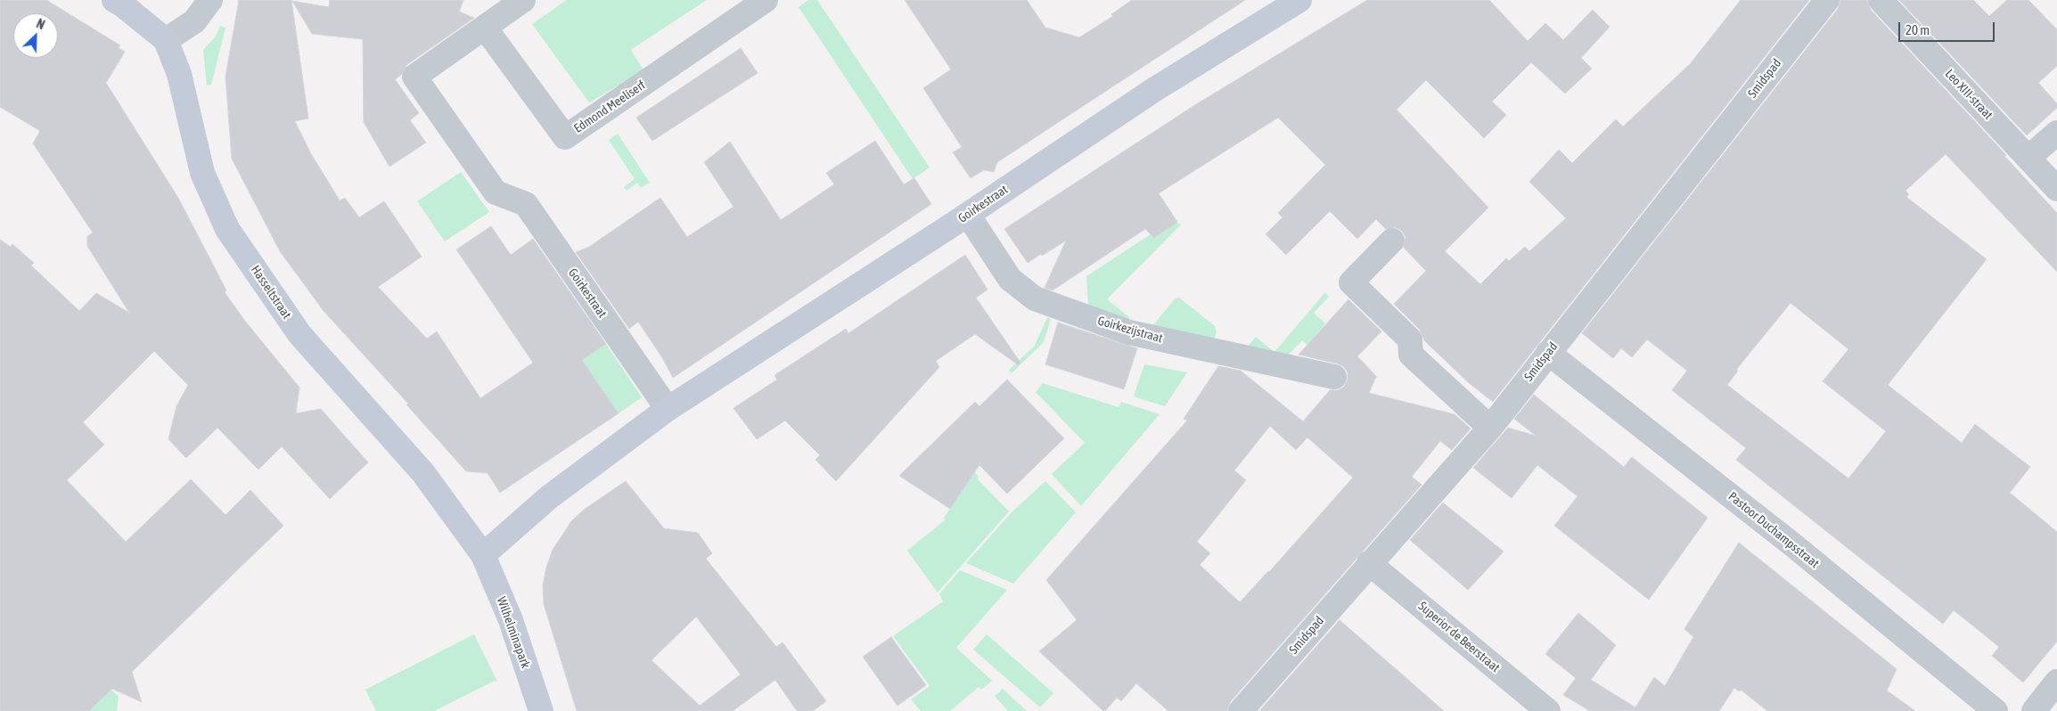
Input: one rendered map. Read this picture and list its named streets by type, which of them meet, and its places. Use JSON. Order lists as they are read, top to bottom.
{
  "streets": {
    "street": [
      "Smidspad",
      "Leo XIII-straat",
      "Edmond Meeliserf",
      "Goirkestraat",
      "Hasseltstraat",
      "Goirkezijstraat",
      "Pastoor Duchampsstraat",
      "Wilhelminapark",
      "Superior de Beerstraat"
    ]
  },
  "crossings": [
    ["Smidspad", "Pastoor Duchampsstraat"],
    ["Smidspad", "Superior de Beerstraat"],
    ["Edmond Meeliserf", "Goirkestraat"],
    ["Goirkestraat", "Hasseltstraat"],
    ["Goirkestraat", "Goirkezijstraat"],
    ["Goirkestraat", "Wilhelminapark"],
    ["Hasseltstraat", "Wilhelminapark"]
  ],
  "scale_bar": "20 m",
  "north": "top right"
}
